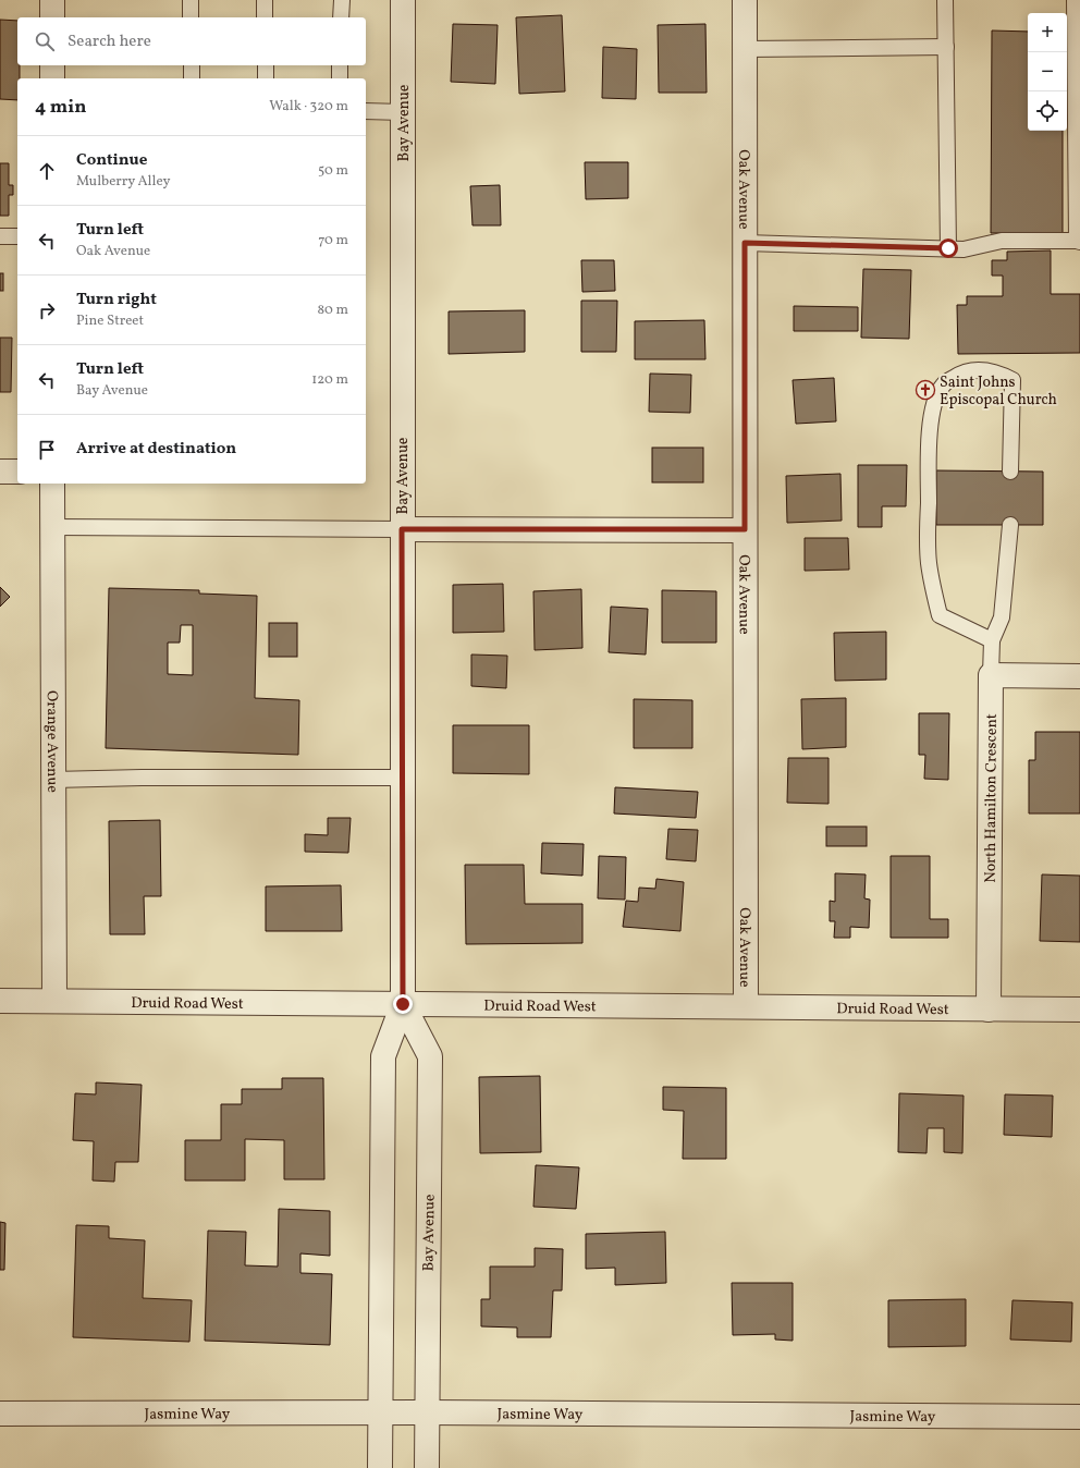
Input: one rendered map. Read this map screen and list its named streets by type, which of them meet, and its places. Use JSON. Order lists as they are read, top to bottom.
{
  "streets": {
    "street": [
      "Bay Avenue",
      "Oak Avenue",
      "Orange Avenue",
      "North Hamilton Crescent",
      "Druid Road West",
      "Jasmine Way"
    ]
  },
  "crossings": [
    ["Bay Avenue", "Druid Road West"],
    ["Bay Avenue", "Jasmine Way"],
    ["Oak Avenue", "Druid Road West"],
    ["Orange Avenue", "Druid Road West"],
    ["North Hamilton Crescent", "Druid Road West"]
  ],
  "places": {
    "church": ["Saint Johns Episcopal Church"]
  },
  "page": {
    "map_buttons": ["+", "−"],
    "search": "Search here",
    "heading": ["4 min", "Walk · 320 m"],
    "list": [
      ["Continue", "Mulberry Alley", "50 m"],
      ["Turn left", "Oak Avenue", "70 m"],
      ["Turn right", "Pine Street", "80 m"],
      ["Turn left", "Bay Avenue", "120 m"],
      "Arrive at destination"
    ]
  }
}
